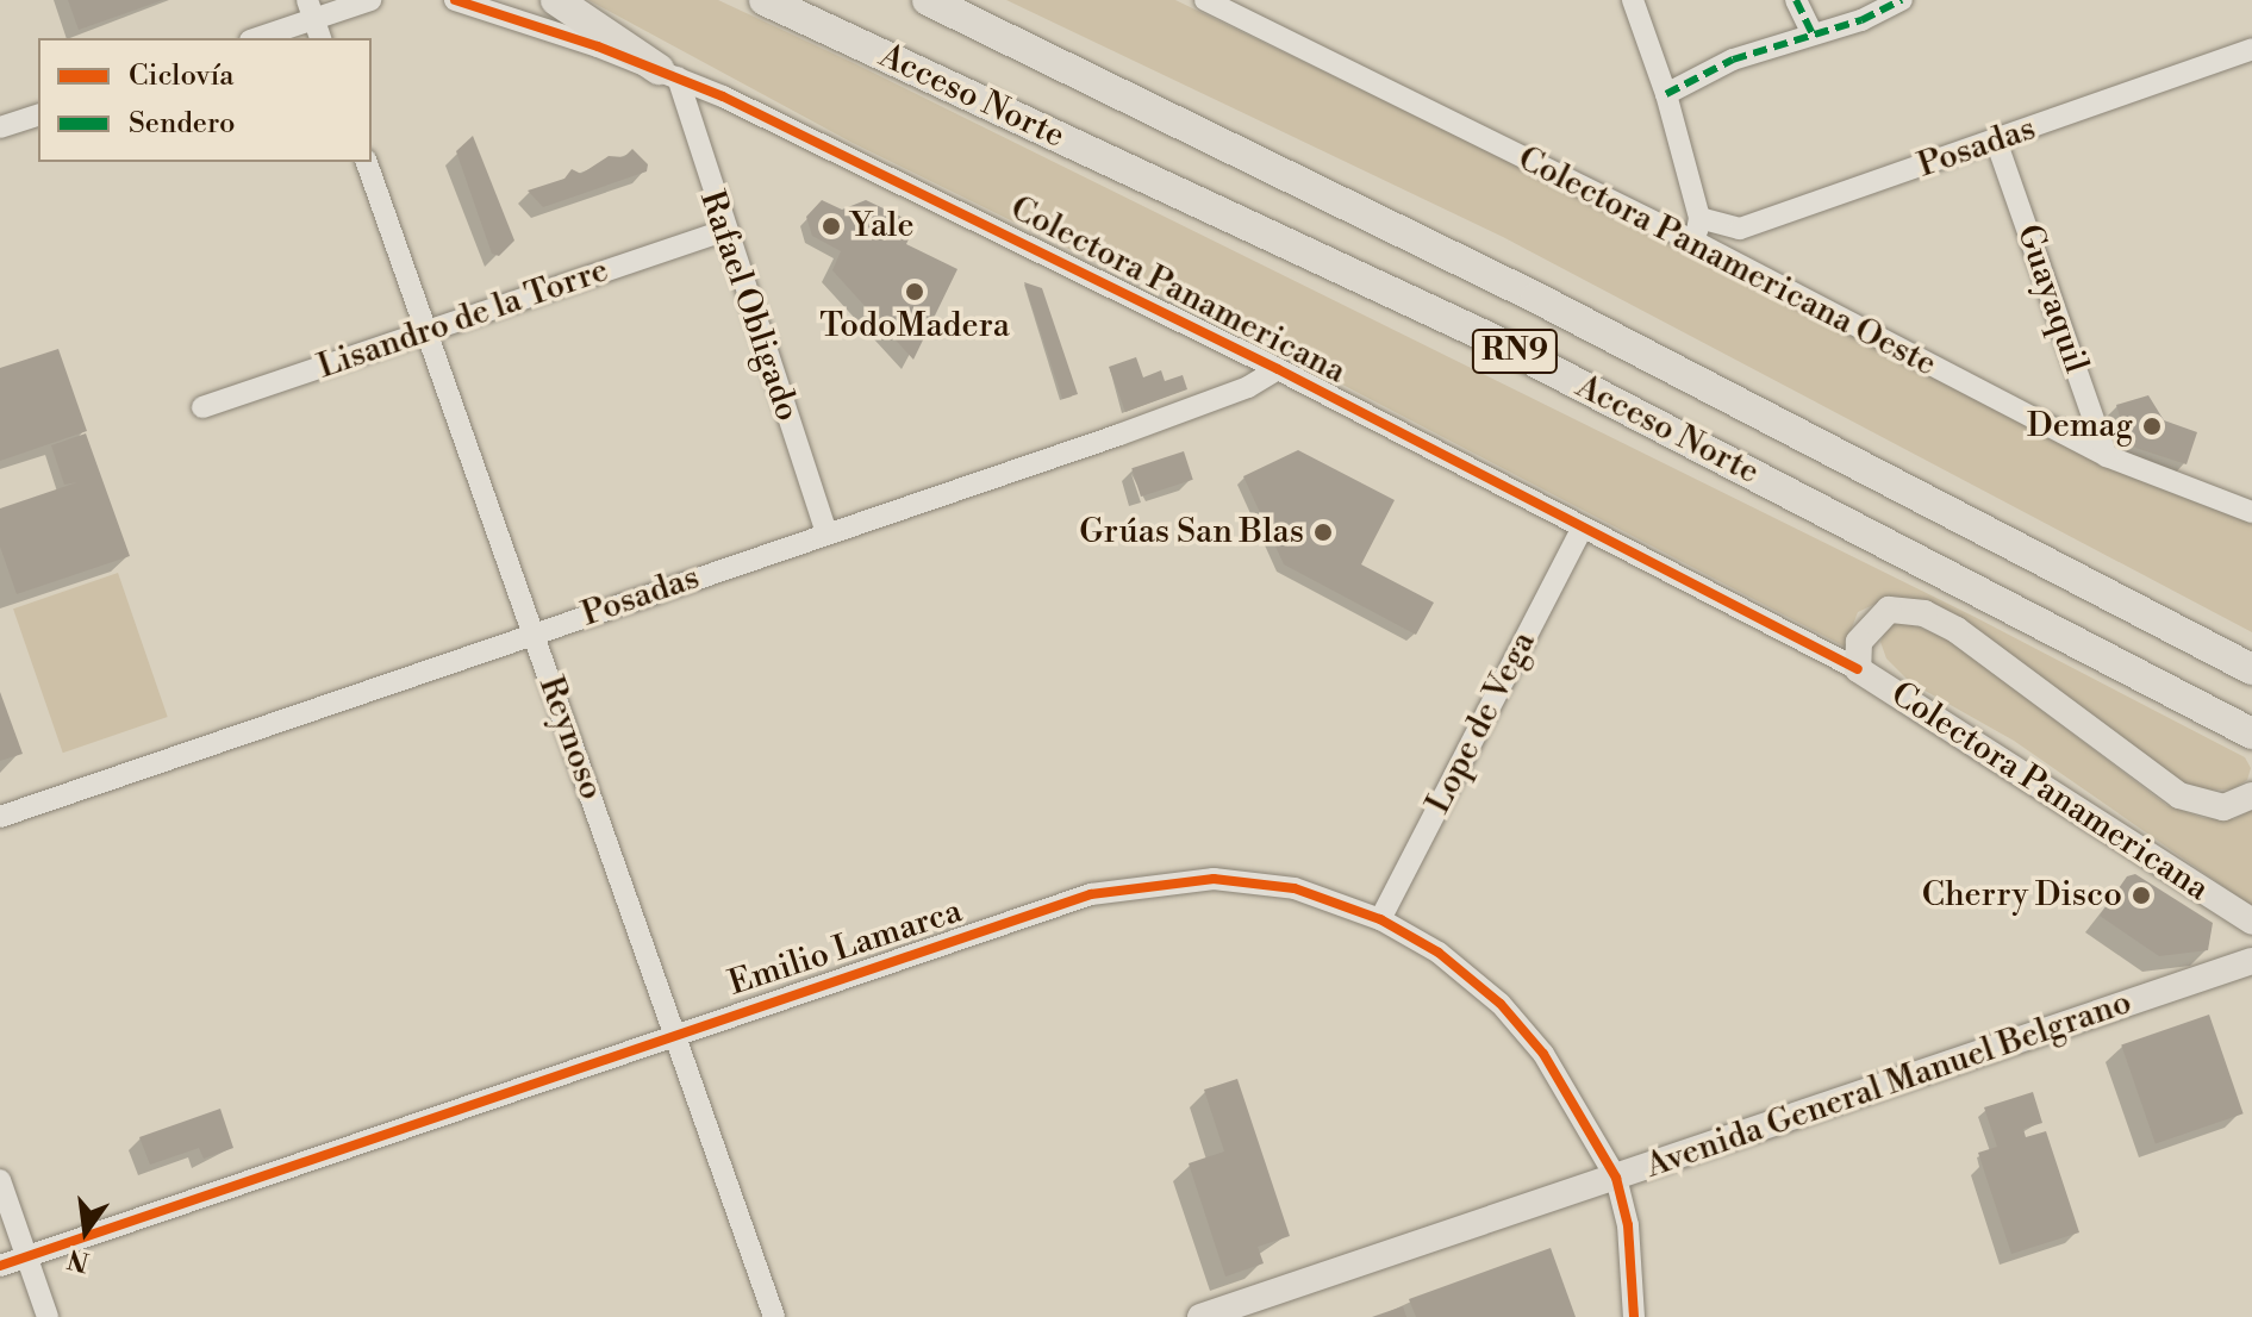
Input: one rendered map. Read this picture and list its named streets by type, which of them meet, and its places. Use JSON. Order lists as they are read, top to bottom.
{
  "streets": {
    "highway": ["Acceso Norte", "RN9"],
    "main road": ["Colectora Panamericana", "Avenida General Manuel Belgrano"],
    "street": [
      "Posadas",
      "Colectora Panamericana Oeste",
      "Guayaquil",
      "Rafael Obligado",
      "Lisandro de la Torre",
      "Lope de Vega",
      "Reynoso",
      "Emilio Lamarca"
    ]
  },
  "crossings": [
    ["Posadas", "Colectora Panamericana"],
    ["Posadas", "Guayaquil"],
    ["Posadas", "Rafael Obligado"],
    ["Posadas", "Reynoso"],
    ["Colectora Panamericana Oeste", "Guayaquil"],
    ["Colectora Panamericana", "Rafael Obligado"],
    ["Colectora Panamericana", "Lope de Vega"],
    ["Rafael Obligado", "Lisandro de la Torre"],
    ["Lisandro de la Torre", "Reynoso"],
    ["Lope de Vega", "Emilio Lamarca"],
    ["Reynoso", "Emilio Lamarca"],
    ["Emilio Lamarca", "Avenida General Manuel Belgrano"]
  ],
  "places": [
    "Yale",
    "TodoMadera",
    "Demag",
    "Grúas San Blas",
    "Cherry Disco"
  ],
  "legend": ["Ciclovía", "Sendero"],
  "north": "bottom"
}
